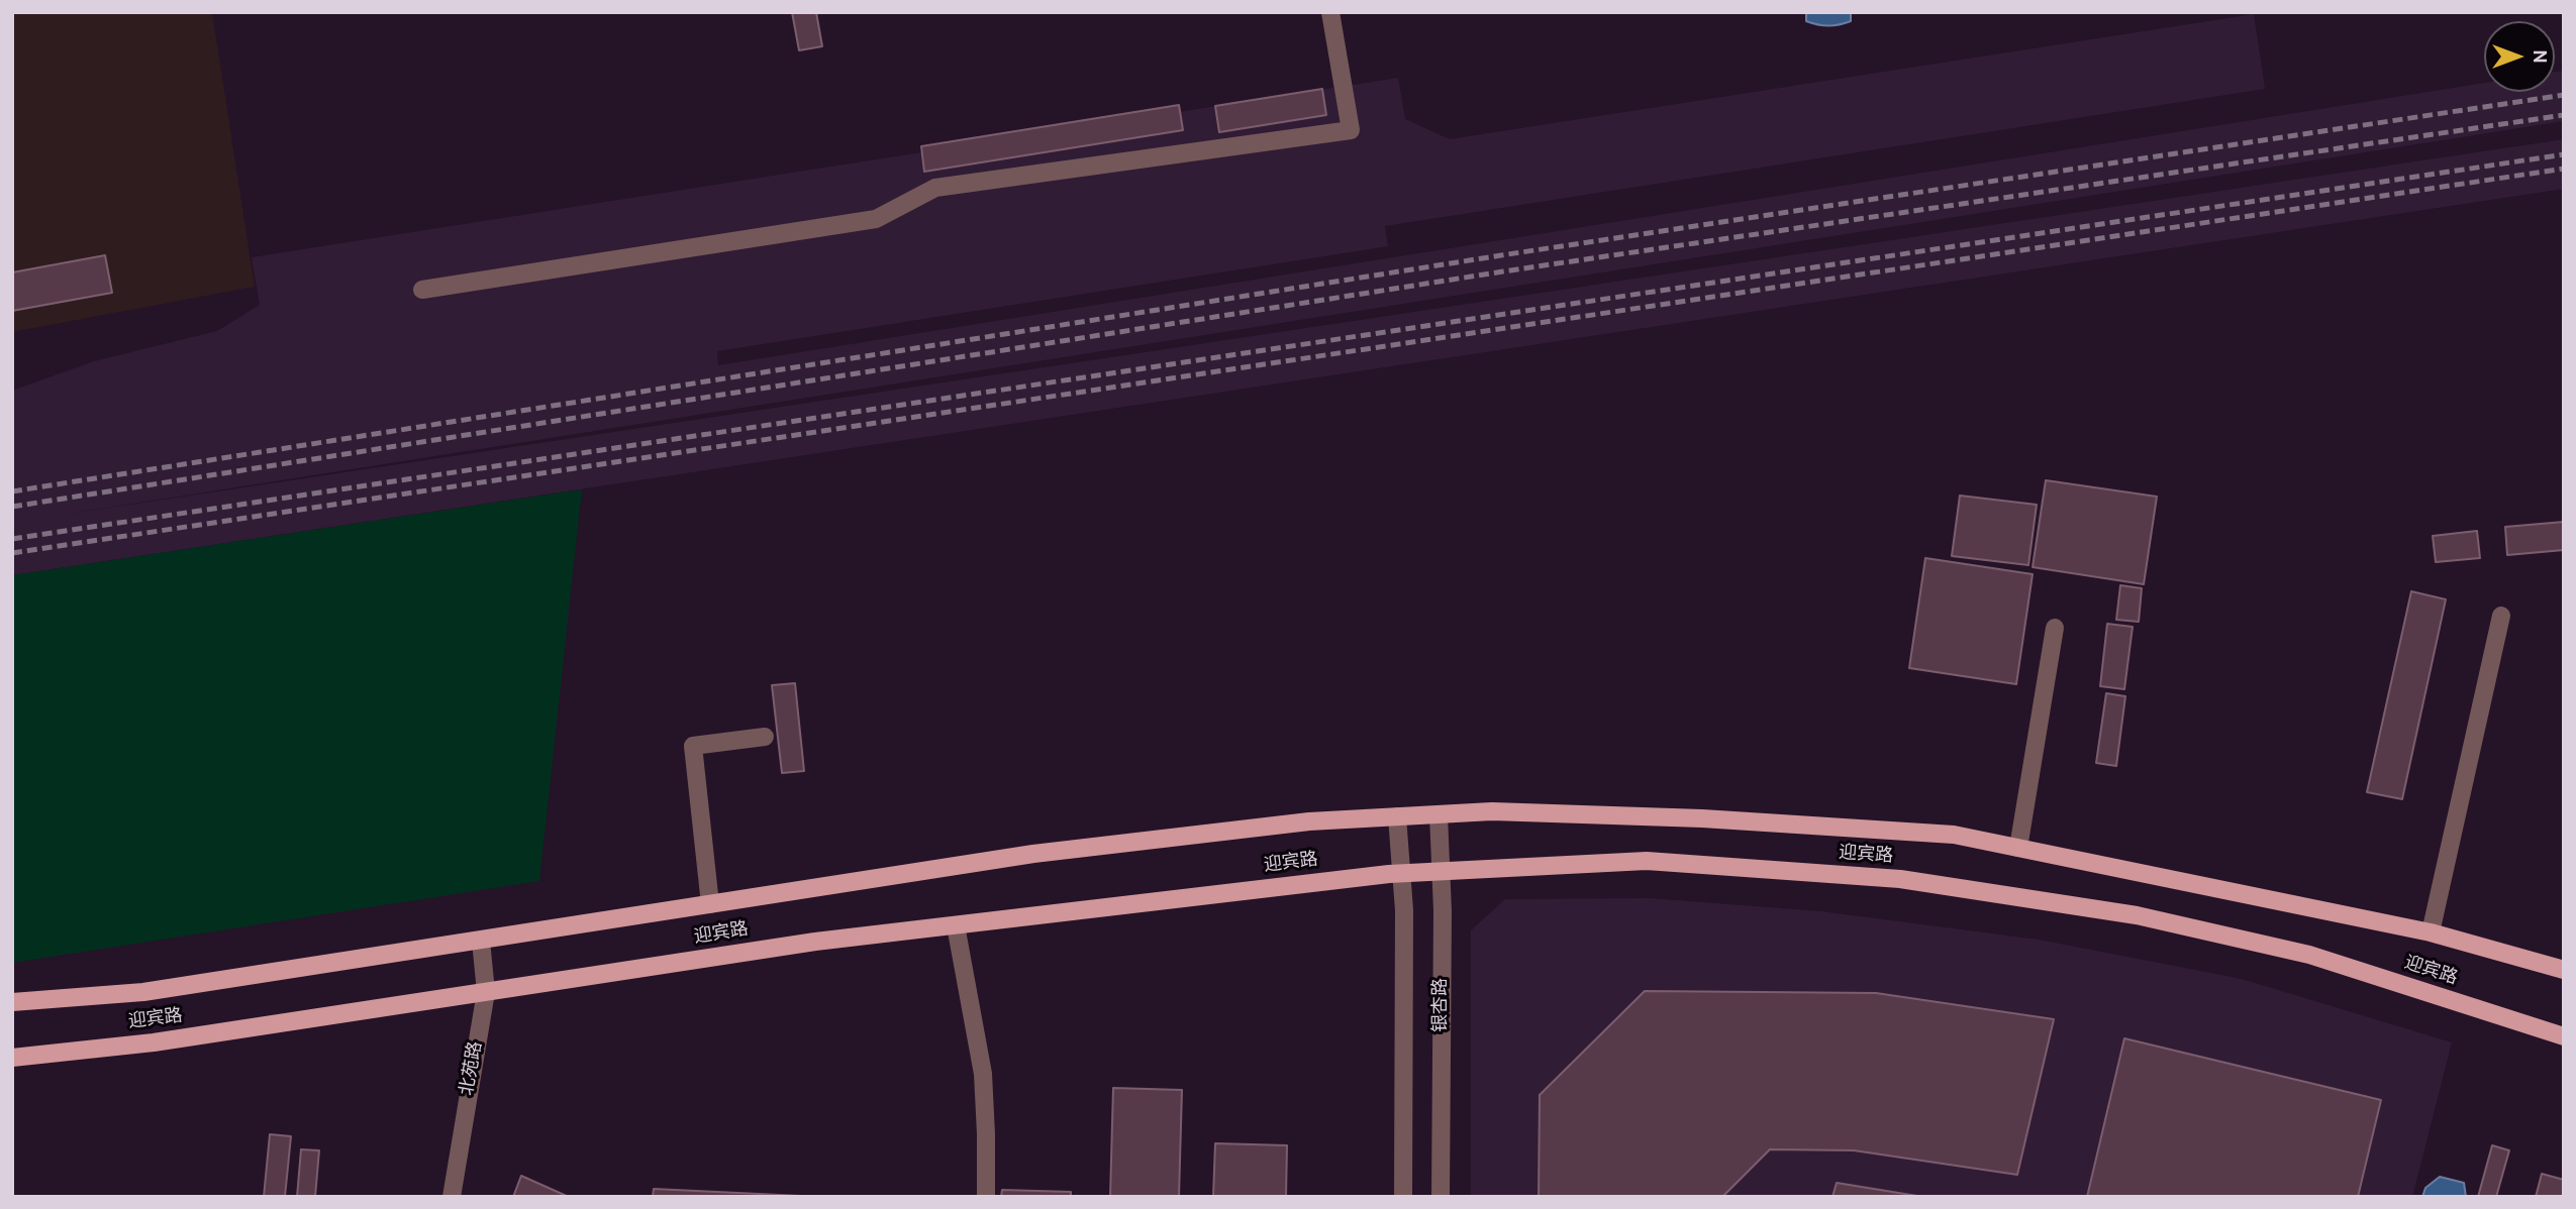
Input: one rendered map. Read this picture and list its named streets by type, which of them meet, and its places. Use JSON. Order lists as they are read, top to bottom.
{
  "streets": {
    "main road": ["迎宾路"],
    "street": ["银杏路", "北苑路"]
  },
  "crossings": [
    ["迎宾路", "银杏路"],
    ["迎宾路", "北苑路"]
  ],
  "north": "right"
}
